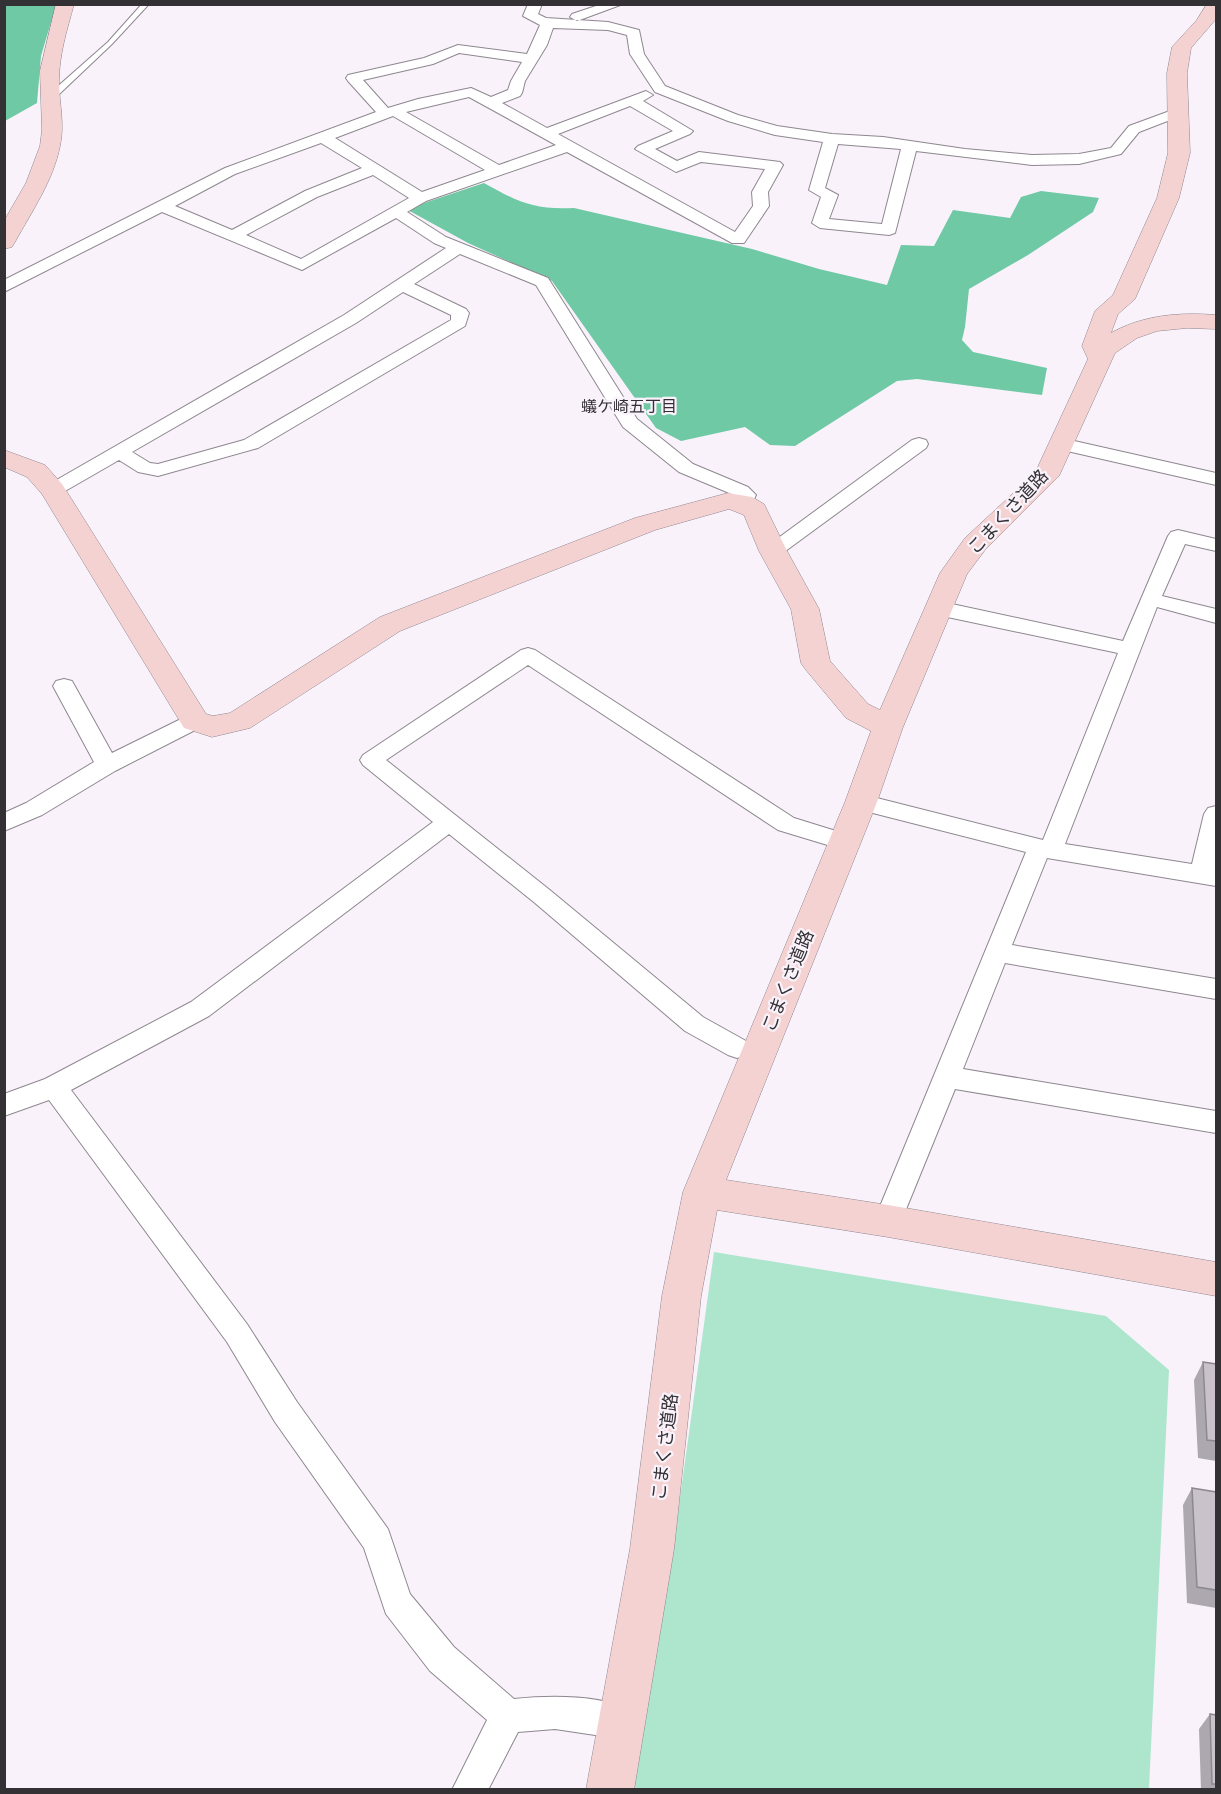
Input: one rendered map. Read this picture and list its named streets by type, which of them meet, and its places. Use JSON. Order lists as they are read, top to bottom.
{
  "streets": {
    "street": ["こまくさ道路"]
  },
  "districts": ["蟻ケ崎五丁目"]
}
